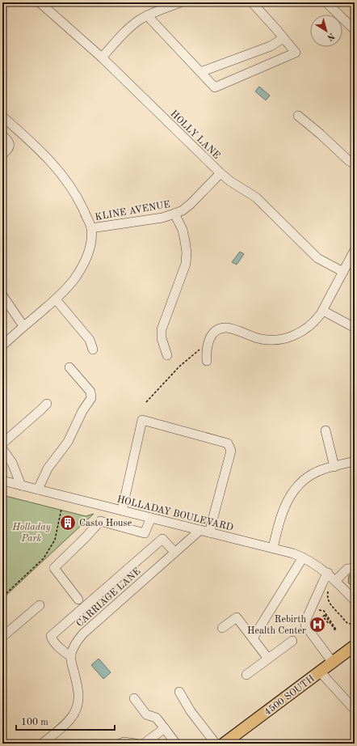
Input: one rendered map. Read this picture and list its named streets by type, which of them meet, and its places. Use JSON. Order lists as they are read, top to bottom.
{
  "streets": {
    "main road": ["4500 SOUTH"],
    "street": [
      "HOLLY LANE",
      "KLINE AVENUE",
      "HOLLADAY BOULEVARD",
      "CARRIAGE LANE"
    ]
  },
  "crossings": [
    ["HOLLY LANE", "KLINE AVENUE"],
    ["HOLLADAY BOULEVARD", "CARRIAGE LANE"]
  ],
  "parks": ["Holladay Park"],
  "places": {
    "building": ["Casto House"],
    "hospital": ["Rebirth Health Center"]
  },
  "scale_bar": "100 m",
  "north": "bottom right"
}
